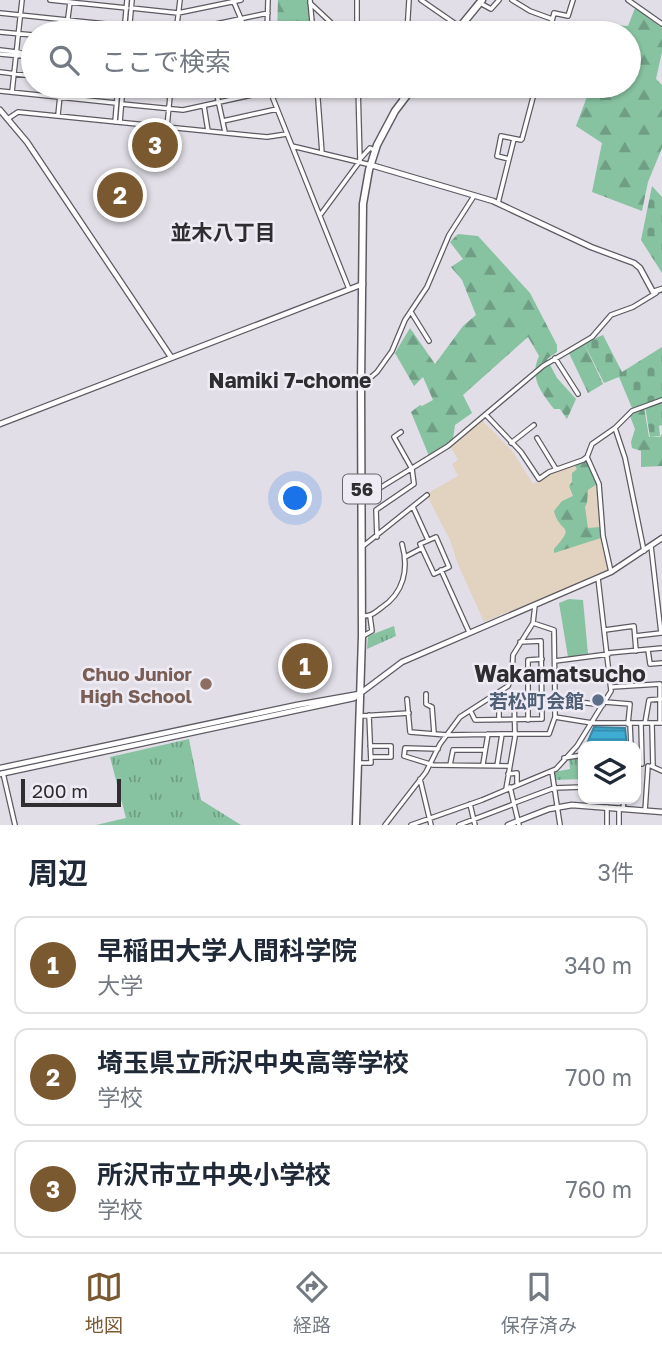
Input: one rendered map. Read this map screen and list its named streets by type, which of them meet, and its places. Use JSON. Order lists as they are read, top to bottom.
{
  "streets": {
    "main road": ["56"]
  },
  "districts": ["並木八丁目", "Namiki 7-chome", "Wakamatsucho"],
  "places": ["Chuo Junior High School", "若松町会館"],
  "scale_bar": "200 m",
  "page": {
    "search": "ここで検索",
    "pins": ["3", "2", "1"],
    "scale": "200 m",
    "heading": ["周辺", "3件"],
    "list": [
      {
        "mark": "1",
        "name": "早稲田大学人間科学院",
        "note": "大学",
        "value": "340 m"
      },
      {
        "mark": "2",
        "name": "埼玉県立所沢中央高等学校",
        "note": "学校",
        "value": "700 m"
      },
      {
        "mark": "3",
        "name": "所沢市立中央小学校",
        "note": "学校",
        "value": "760 m"
      }
    ],
    "nav": ["地図", "経路", "保存済み"]
  }
}
